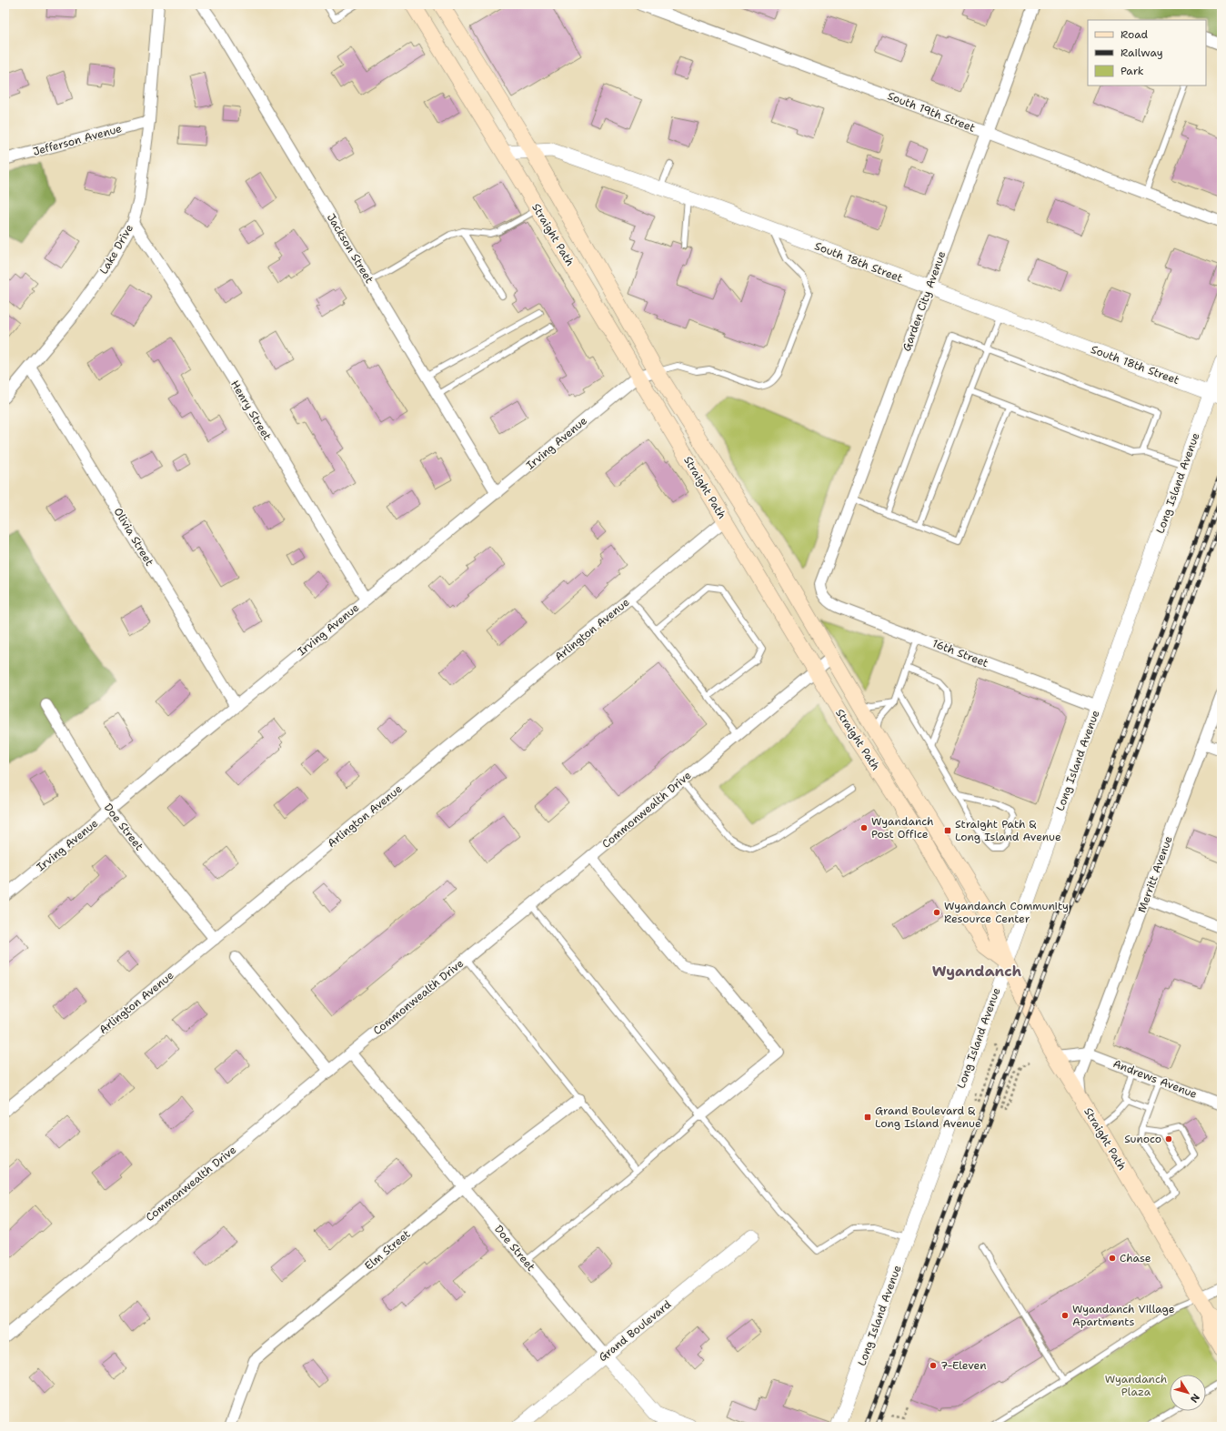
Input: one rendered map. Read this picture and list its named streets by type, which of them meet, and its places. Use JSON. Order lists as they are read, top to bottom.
{
  "streets": {
    "main road": ["Straight Path"],
    "street": [
      "South 19th Street",
      "Jefferson Avenue",
      "Jackson Street",
      "Lake Drive",
      "South 18th Street",
      "Garden City Avenue",
      "Henry Street",
      "Irving Avenue",
      "Long Island Avenue",
      "Olivia Street",
      "Arlington Avenue",
      "16th Street",
      "Commonwealth Drive",
      "Doe Street",
      "Merritt Avenue",
      "Andrews Avenue",
      "Elm Street",
      "Grand Boulevard"
    ]
  },
  "crossings": [
    ["South 19th Street", "Garden City Avenue"],
    ["Jefferson Avenue", "Lake Drive"],
    ["Straight Path", "South 18th Street"],
    ["Straight Path", "Irving Avenue"],
    ["Straight Path", "Long Island Avenue"],
    ["Straight Path", "Arlington Avenue"],
    ["Straight Path", "Commonwealth Drive"],
    ["Straight Path", "Merritt Avenue"],
    ["Jackson Street", "Irving Avenue"],
    ["Lake Drive", "Henry Street"],
    ["Lake Drive", "Olivia Street"],
    ["South 18th Street", "Garden City Avenue"],
    ["South 18th Street", "Long Island Avenue"],
    ["Garden City Avenue", "16th Street"],
    ["Henry Street", "Irving Avenue"],
    ["Irving Avenue", "Olivia Street"],
    ["Irving Avenue", "Doe Street"],
    ["Long Island Avenue", "16th Street"],
    ["Arlington Avenue", "Doe Street"],
    ["Commonwealth Drive", "Doe Street"],
    ["Doe Street", "Elm Street"],
    ["Doe Street", "Grand Boulevard"],
    ["Merritt Avenue", "Andrews Avenue"]
  ],
  "districts": ["Wyandanch"],
  "parks": ["Wyandanch Plaza"],
  "places": {
    "other": [
      "Wyandanch Post Office",
      "Wyandanch Community Resource Center",
      "Sunoco",
      "Chase",
      "Wyandanch Village Apartments",
      "7-Eleven"
    ],
    "transit": ["Straight Path & Long Island Avenue", "Grand Boulevard & Long Island Avenue"]
  },
  "legend": ["Road", "Railway", "Park"],
  "north": "bottom right"
}
